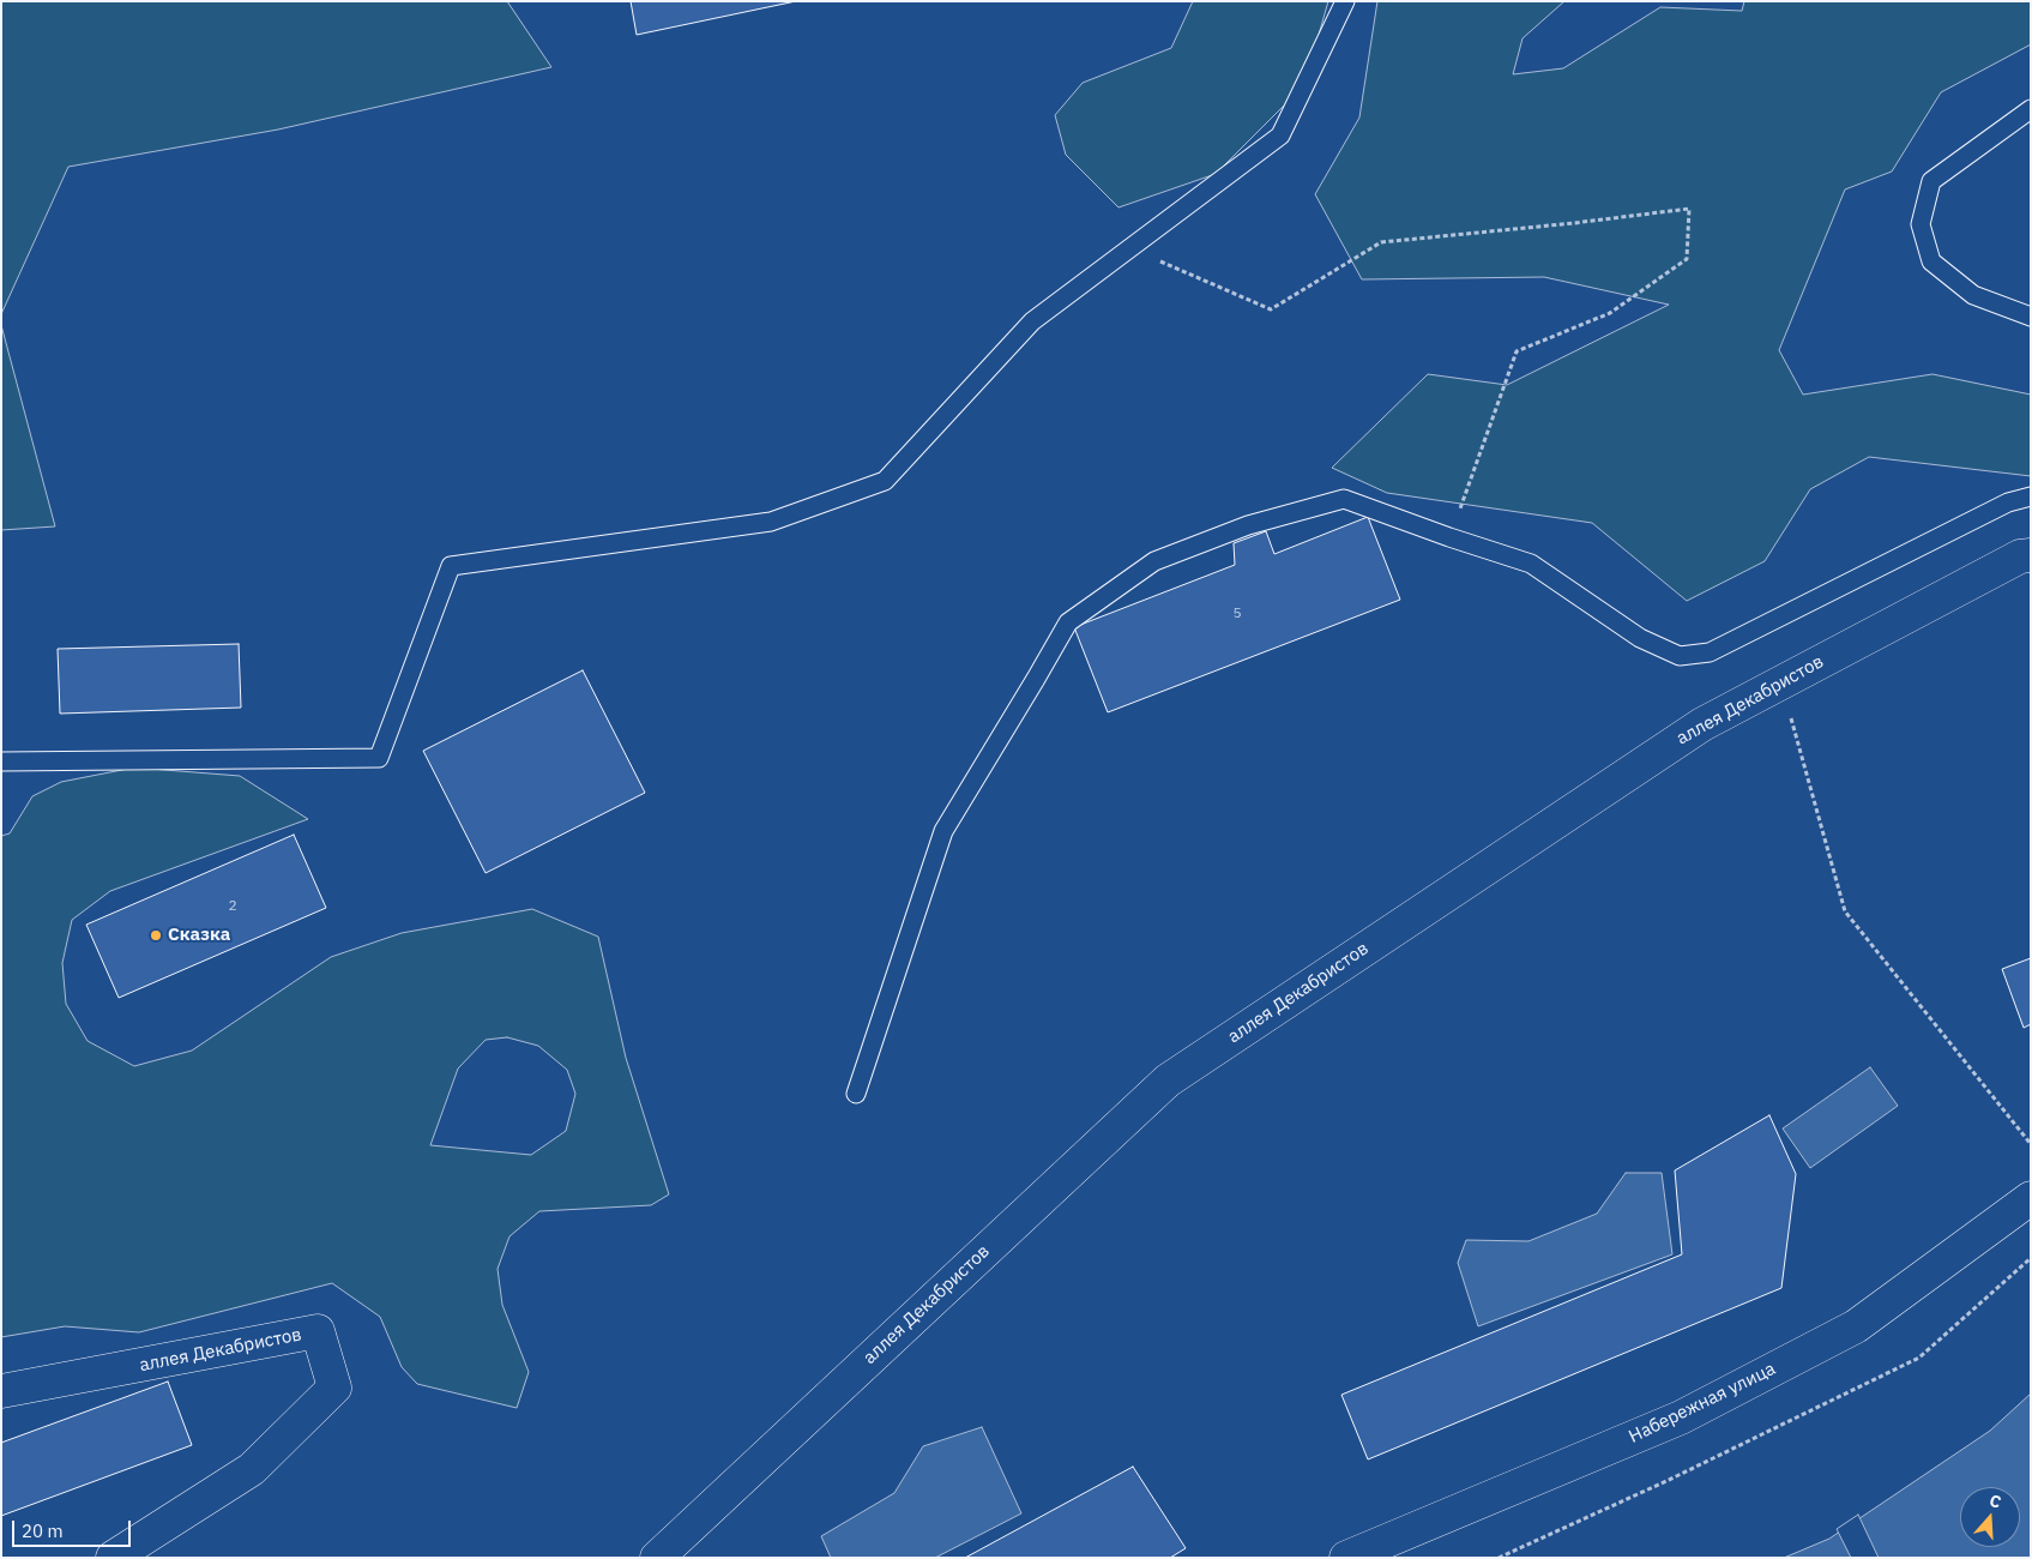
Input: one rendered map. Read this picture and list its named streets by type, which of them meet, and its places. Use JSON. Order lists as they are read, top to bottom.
{
  "streets": {
    "street": ["аллея Декабристов", "Набережная улица"]
  },
  "places": ["Сказка"],
  "house_numbers": ["5", "2"],
  "scale_bar": "20 m",
  "north": "top"
}
